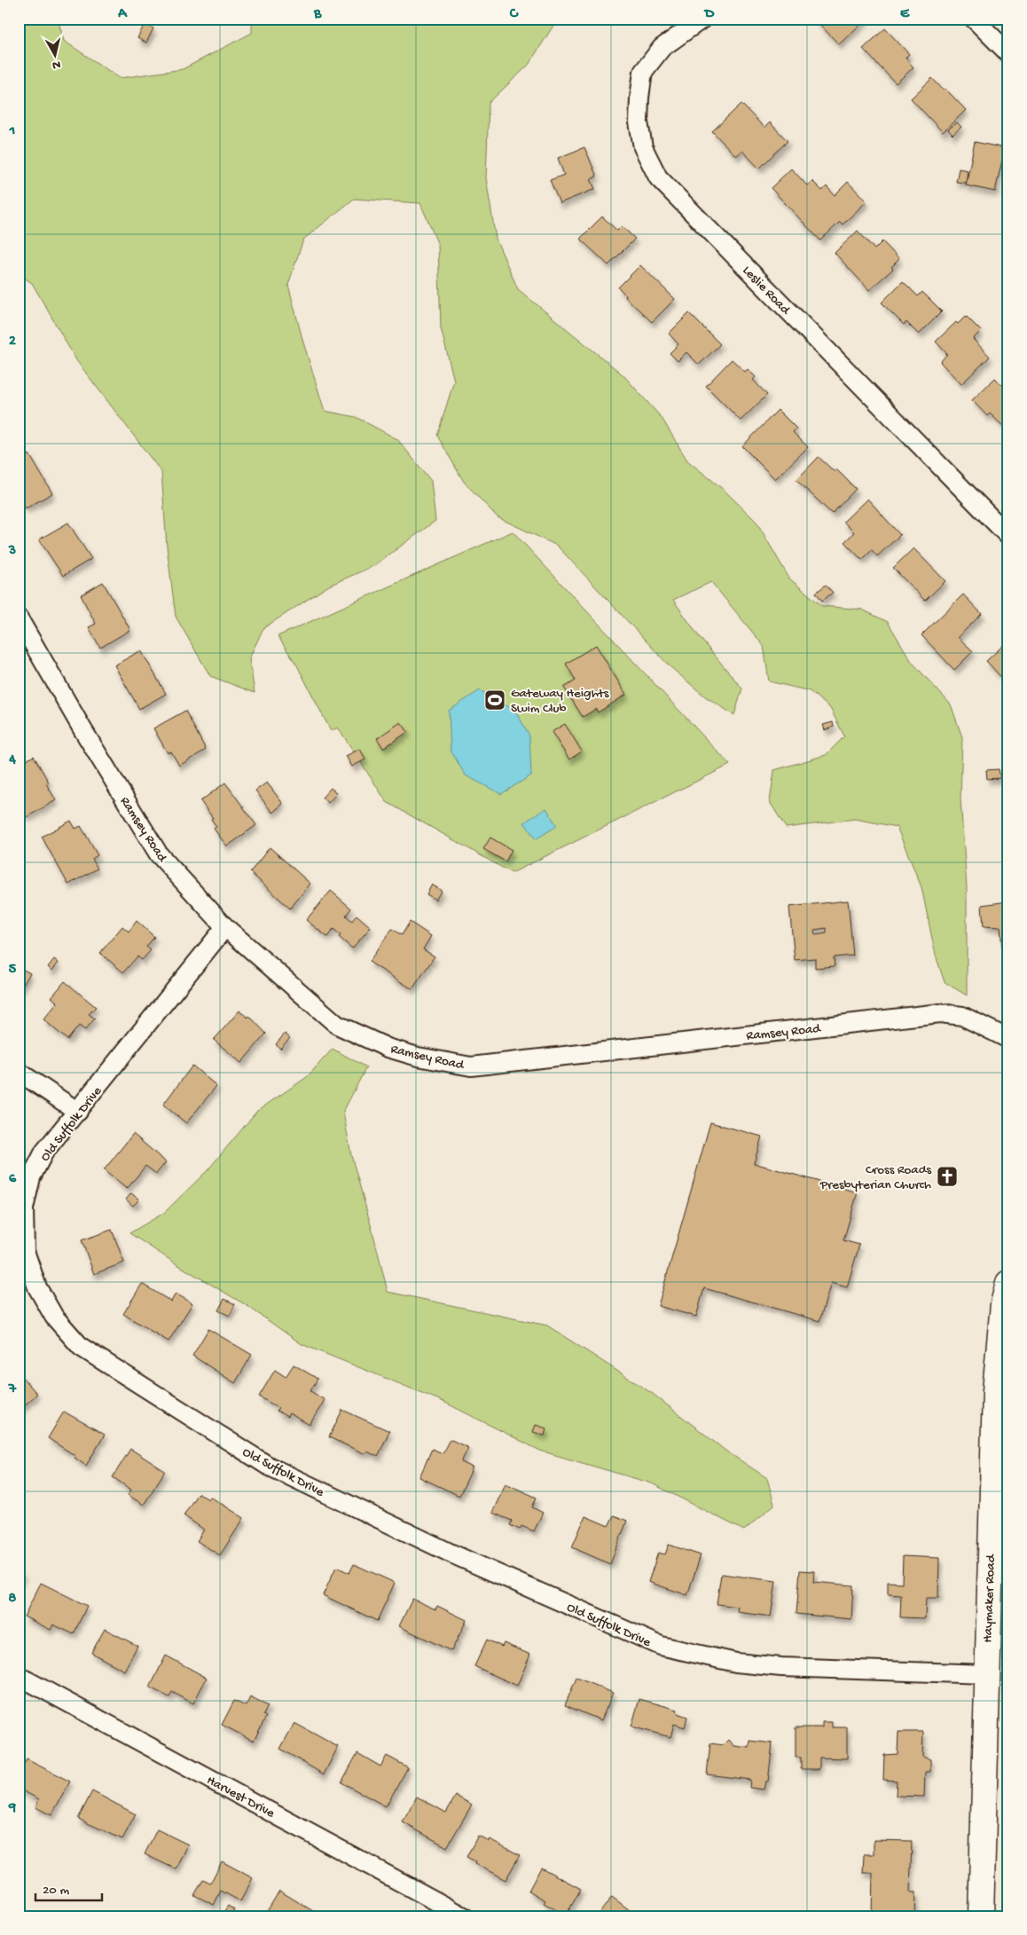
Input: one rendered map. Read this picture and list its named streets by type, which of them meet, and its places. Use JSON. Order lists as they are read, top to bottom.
{
  "streets": {
    "main road": ["Haymaker Road"],
    "street": [
      "Leslie Road",
      "Ramsey Road",
      "Old Suffolk Drive",
      "Harvest Drive"
    ]
  },
  "crossings": [
    ["Ramsey Road", "Old Suffolk Drive"],
    ["Old Suffolk Drive", "Haymaker Road"]
  ],
  "places": {
    "sports": ["Gateway Heights Swim Club"],
    "church": ["Cross Roads Presbyterian Church"]
  },
  "scale_bar": "20 m",
  "north": "bottom",
  "grid": {
    "columns": [
      "A",
      "B",
      "C",
      "D",
      "E"
    ],
    "rows": [
      "1",
      "2",
      "3",
      "4",
      "5",
      "6",
      "7",
      "8",
      "9"
    ]
  }
}
